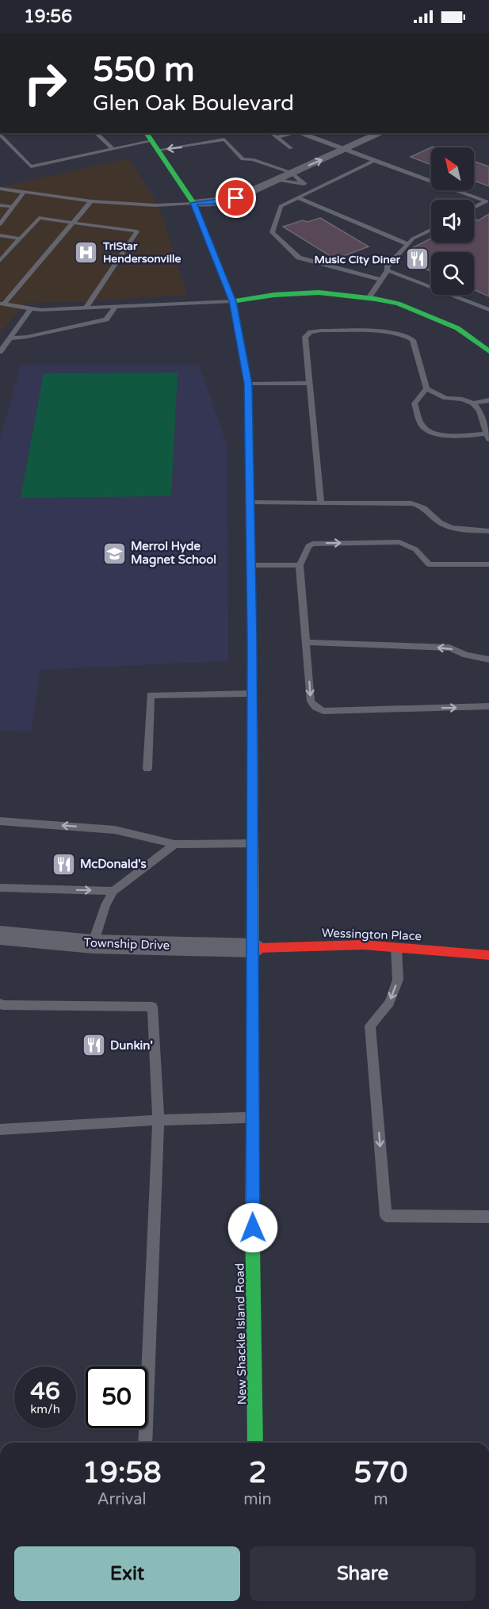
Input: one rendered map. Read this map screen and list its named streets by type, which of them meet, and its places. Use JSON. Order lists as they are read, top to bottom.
{
  "streets": {
    "main road": ["Wessington Place", "New Shackle Island Road"],
    "street": ["Township Drive"]
  },
  "crossings": [
    ["Wessington Place", "Township Drive"],
    ["Wessington Place", "New Shackle Island Road"],
    ["Township Drive", "New Shackle Island Road"]
  ],
  "places": {
    "hospital": ["TriStar Hendersonville"],
    "restaurant": ["Music City Diner", "McDonald's", "Dunkin'"],
    "school or university": ["Merrol Hyde Magnet School"]
  },
  "north": "top left",
  "page": {
    "status": "19:56",
    "turn": ["550 m", "Glen Oak Boulevard"],
    "speed": "46 km/h",
    "limit": "50",
    "eta": [
      "19:58",
      "Arrival",
      "2",
      "min",
      "570",
      "m"
    ],
    "buttons": ["Exit", "Share"]
  }
}
